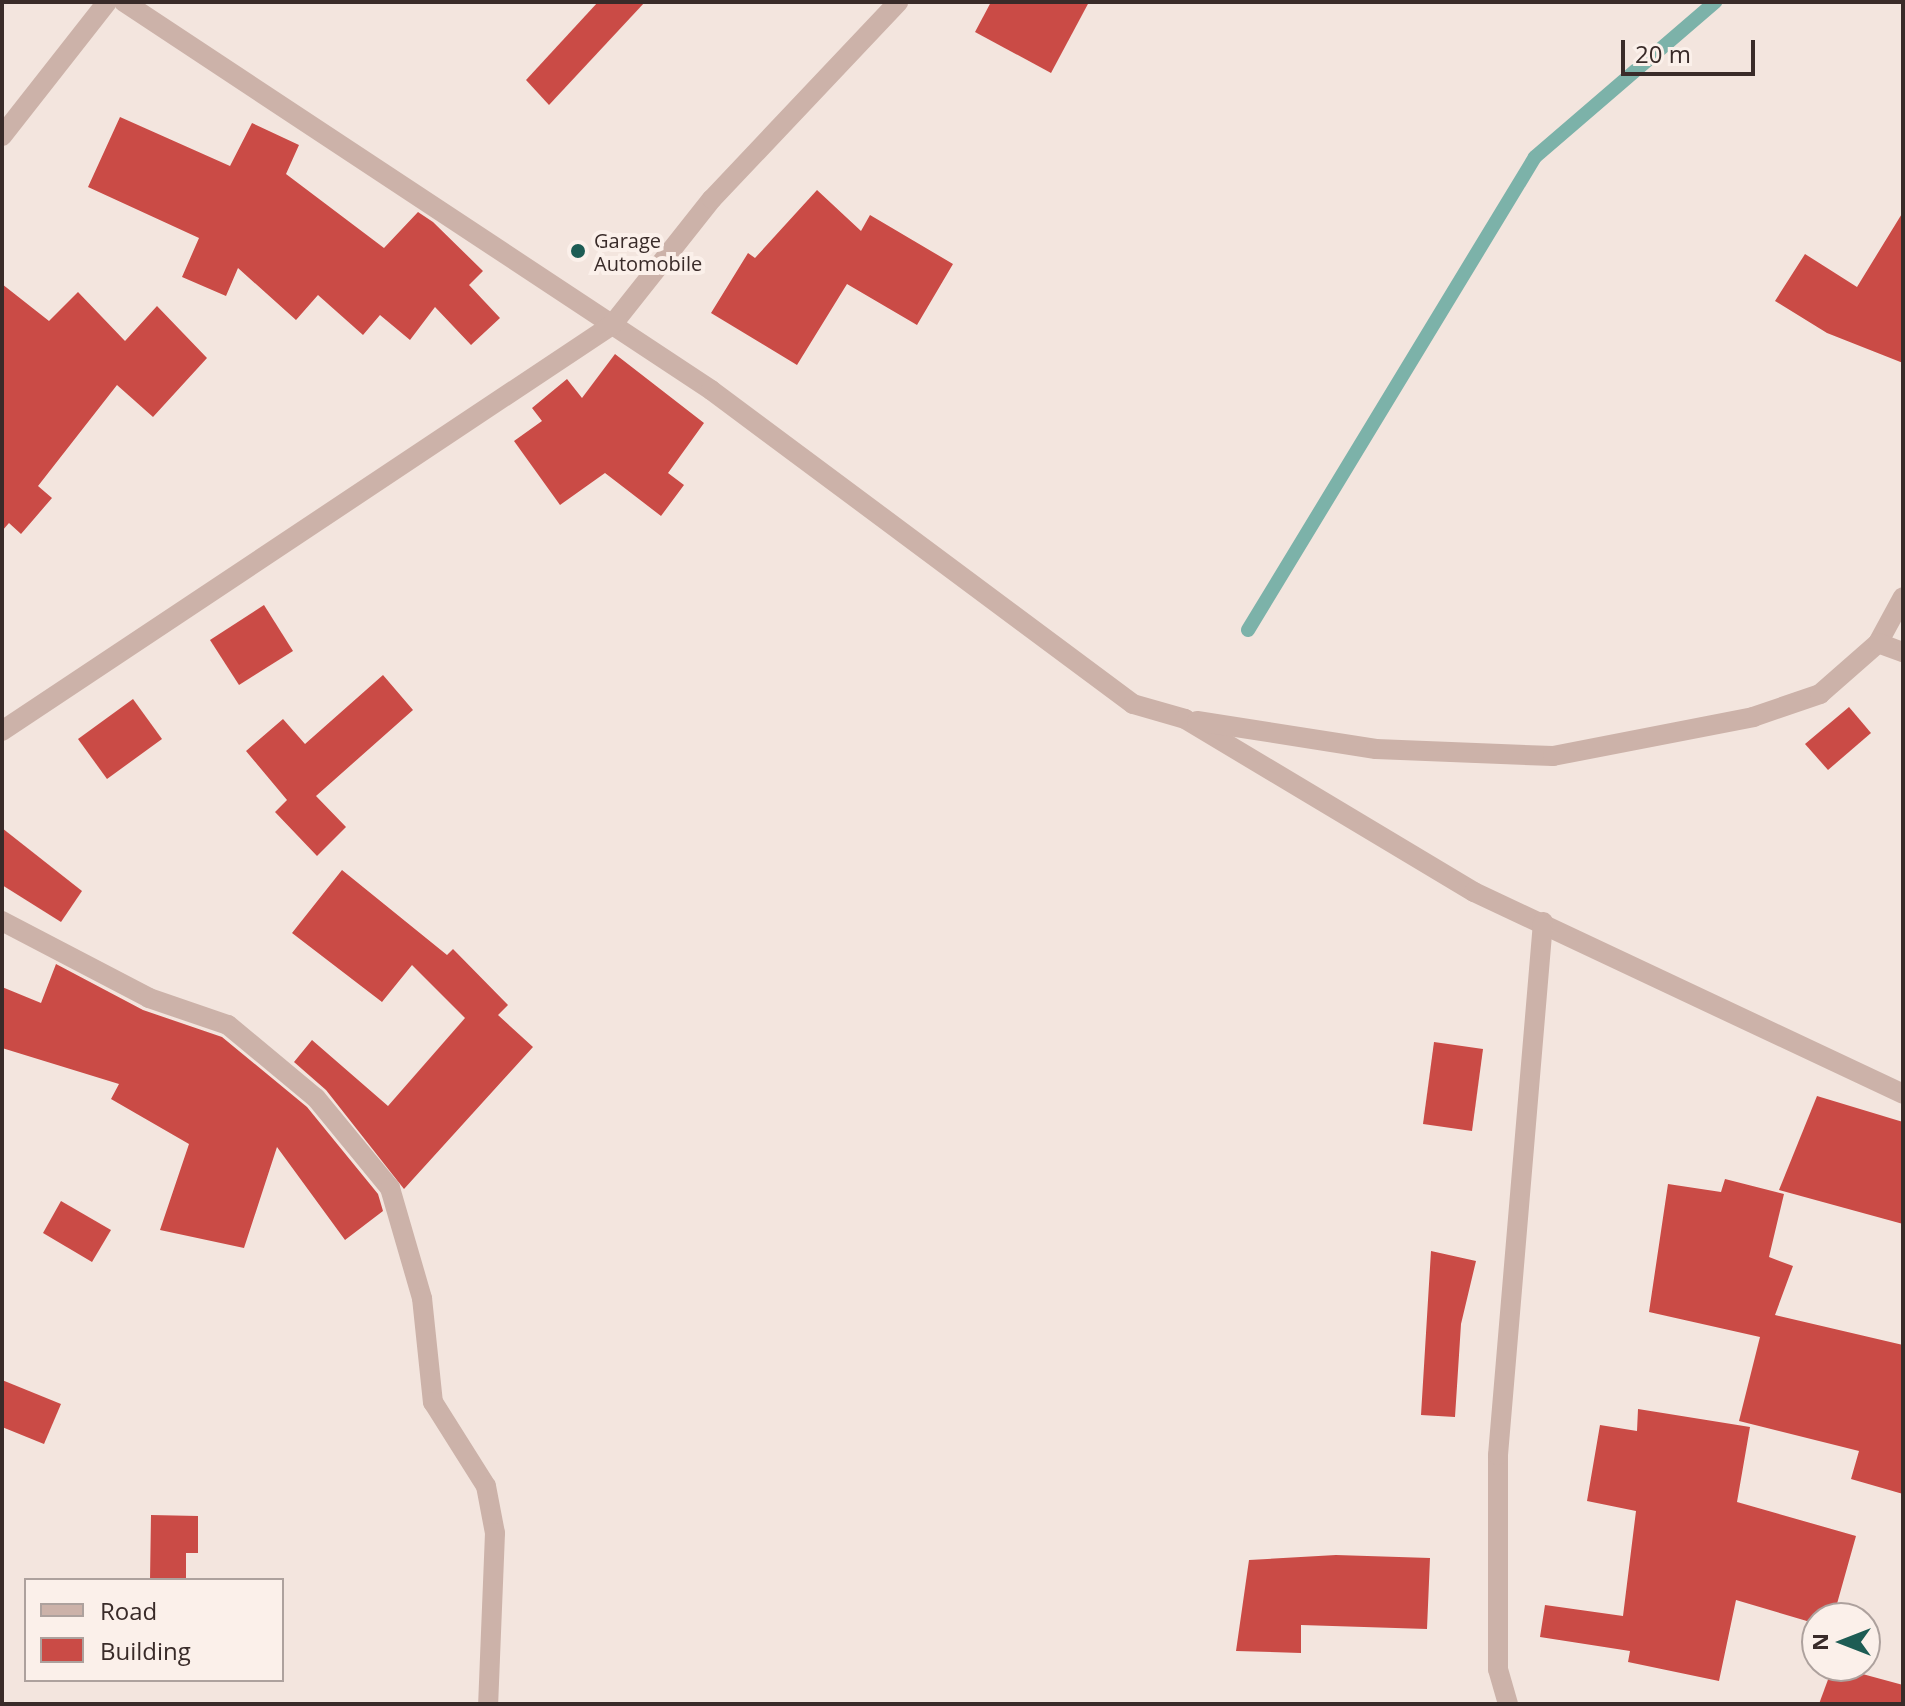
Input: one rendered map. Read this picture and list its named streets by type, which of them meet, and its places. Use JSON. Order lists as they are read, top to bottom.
{
  "places": ["Garage Automobile"],
  "legend": ["Road", "Building"],
  "scale_bar": "20 m",
  "north": "left"
}
